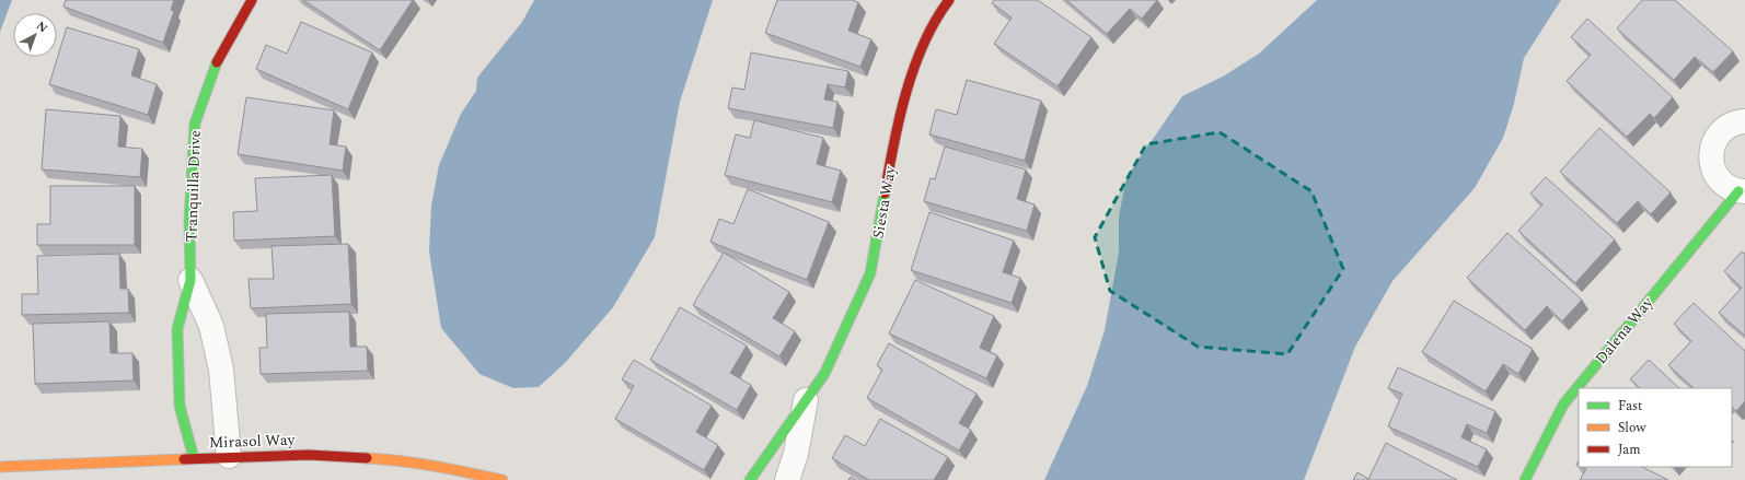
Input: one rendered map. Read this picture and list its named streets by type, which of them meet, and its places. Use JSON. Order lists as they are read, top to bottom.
{
  "streets": {
    "street": [
      "Tranquilla Drive",
      "Siesta Way",
      "Dalena Way",
      "Mirasol Way"
    ]
  },
  "crossings": [
    ["Tranquilla Drive", "Mirasol Way"]
  ],
  "legend": ["Fast", "Slow", "Jam"],
  "north": "top right"
}
